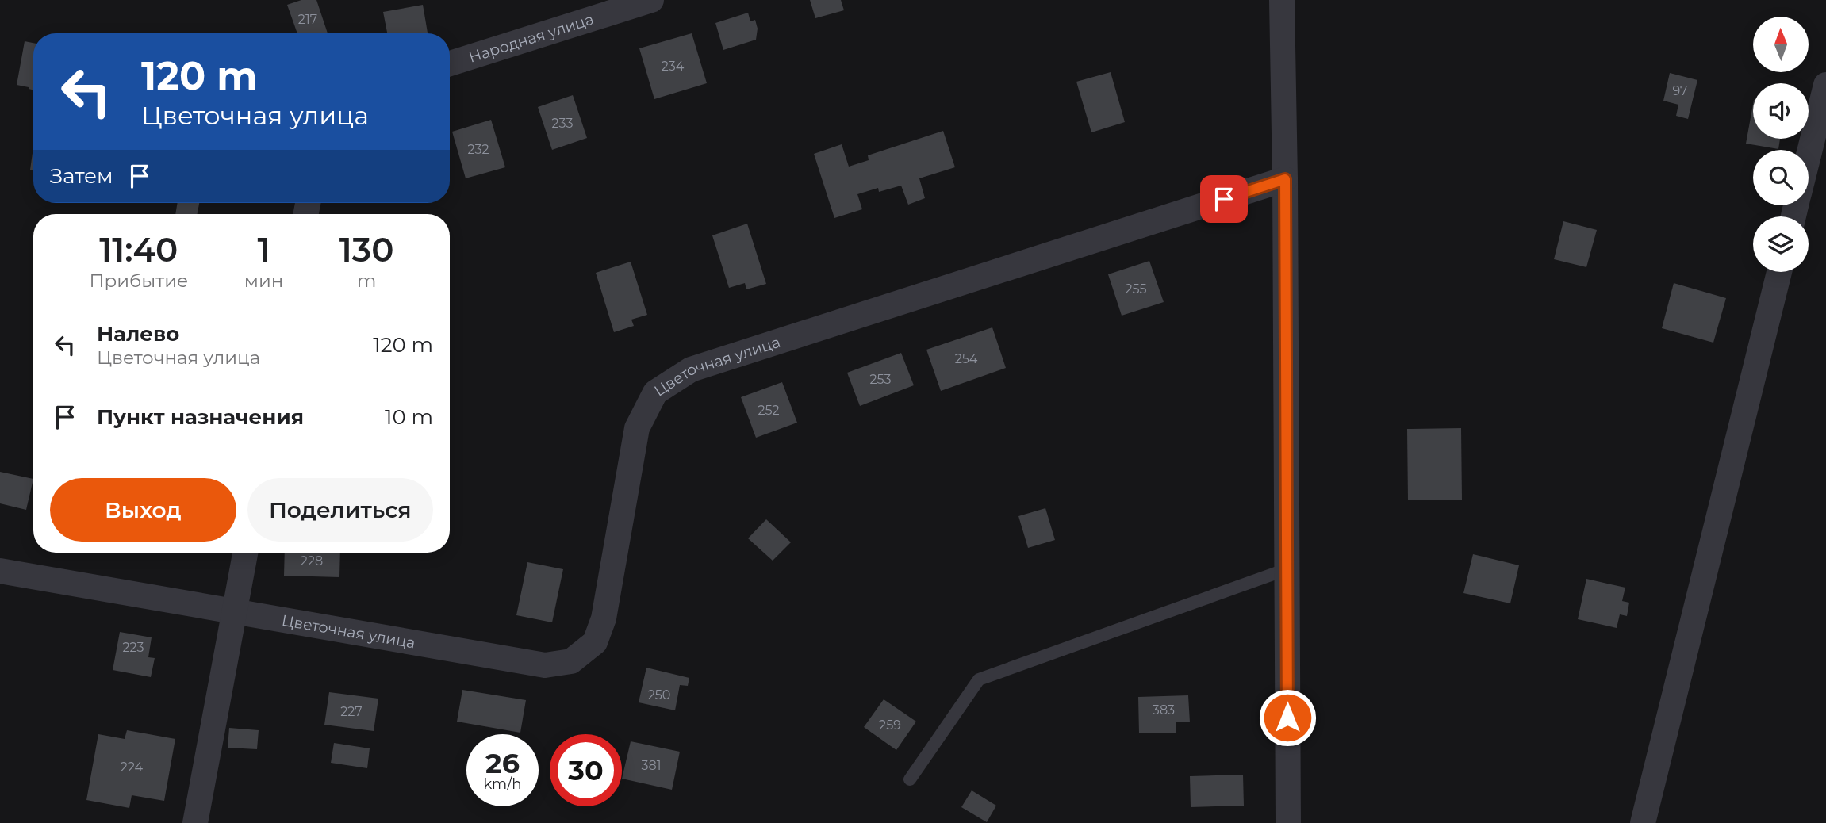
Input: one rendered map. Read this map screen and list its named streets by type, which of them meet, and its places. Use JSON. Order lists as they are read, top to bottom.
{
  "streets": {
    "street": ["Народная улица", "Цветочная улица"]
  },
  "house_numbers": [
    "217",
    "234",
    "97",
    "233",
    "232",
    "255",
    "254",
    "253",
    "252",
    "228",
    "223",
    "250",
    "383",
    "227",
    "259",
    "381",
    "224"
  ],
  "north": "top",
  "page": {
    "turn": ["120 m", "Цветочная улица"],
    "then": "Затем",
    "eta": [
      "11:40",
      "Прибытие",
      "1",
      "мин",
      "130",
      "m"
    ],
    "list": [
      {
        "name": "Налево",
        "note": "Цветочная улица",
        "value": "120 m"
      },
      {
        "name": "Пункт назначения",
        "value": "10 m"
      }
    ],
    "buttons": ["Выход", "Поделиться"],
    "speed": "26 km/h",
    "limit": "30"
  }
}
